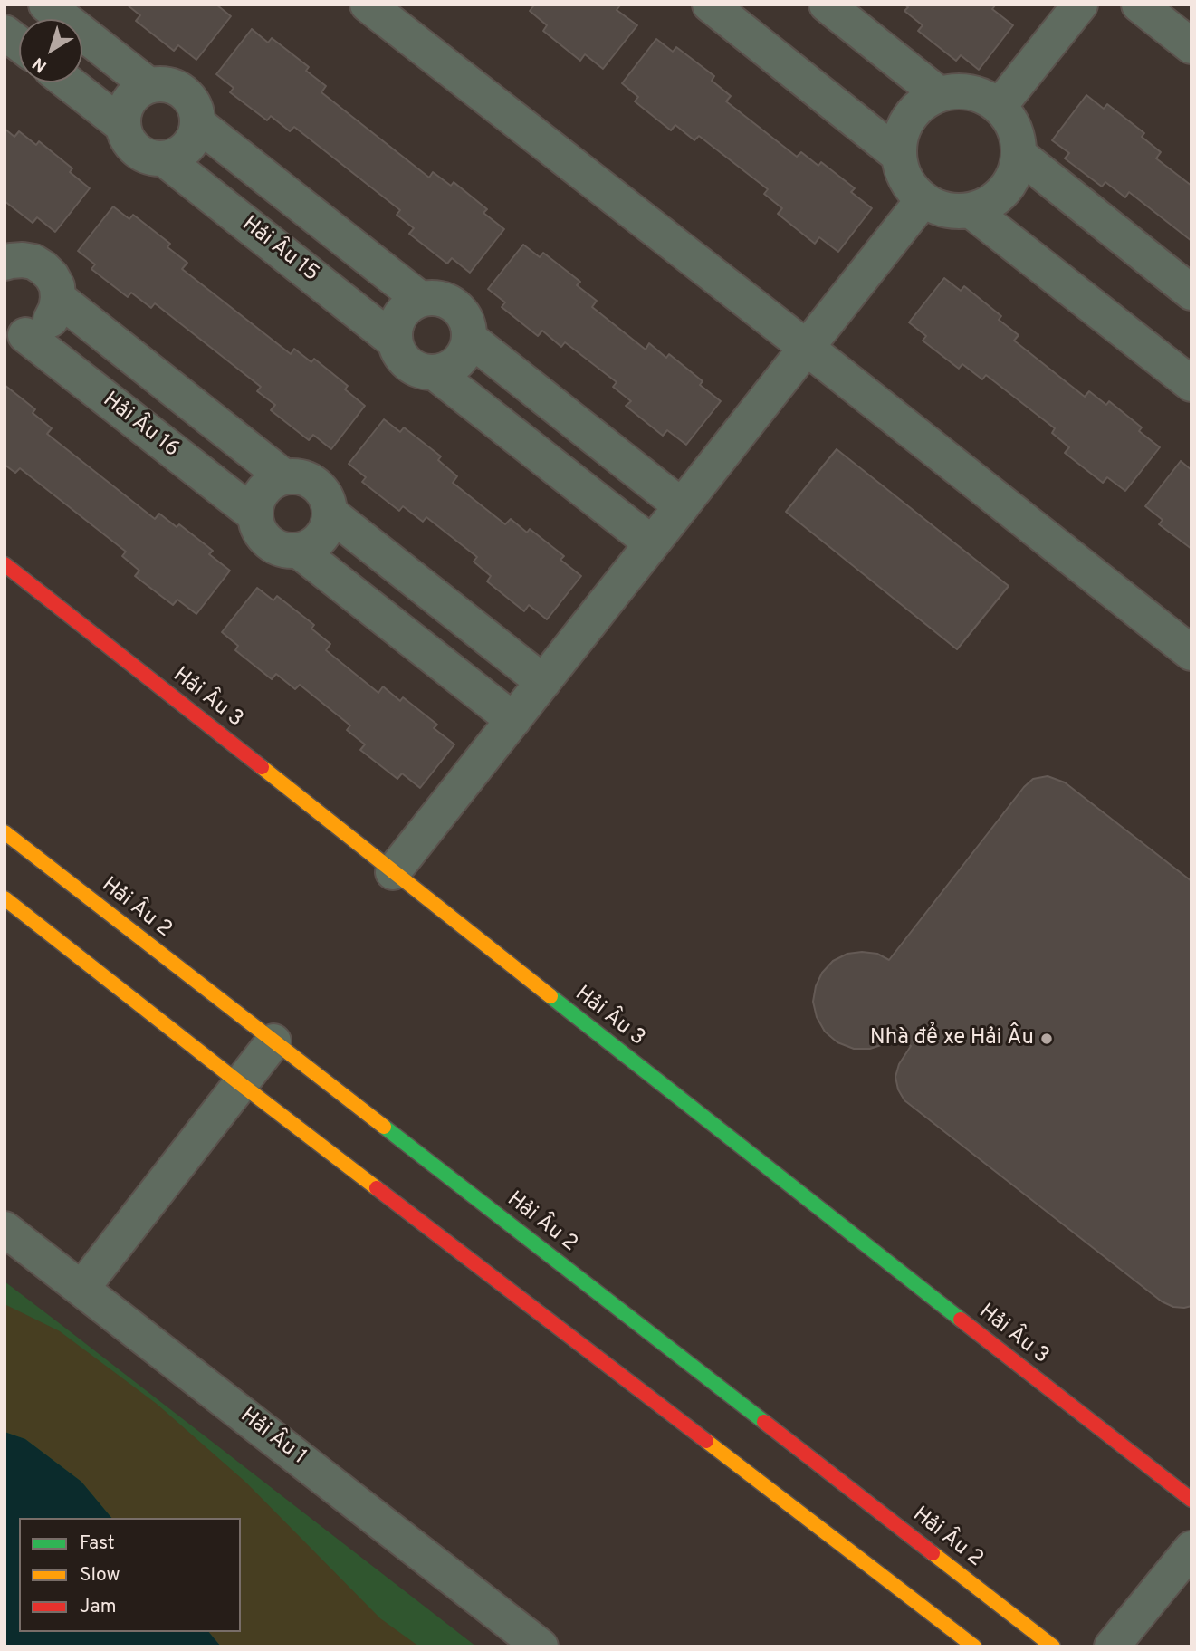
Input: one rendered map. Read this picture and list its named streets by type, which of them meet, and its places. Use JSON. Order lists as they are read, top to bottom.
{
  "streets": {
    "street": [
      "Hải Âu 15",
      "Hải Âu 16",
      "Hải Âu 3",
      "Hải Âu 2",
      "Hải Âu 1"
    ]
  },
  "places": ["Nhà để xe Hải Âu"],
  "legend": ["Fast", "Slow", "Jam"],
  "north": "bottom left"
}
